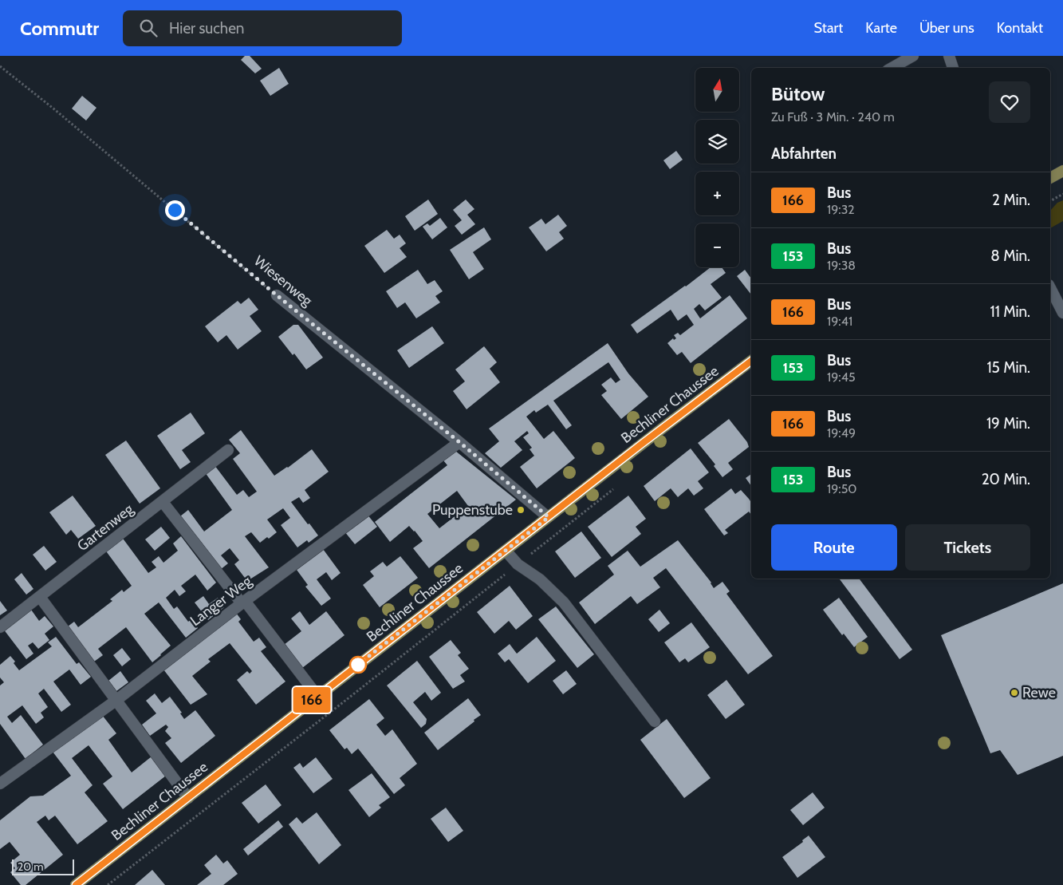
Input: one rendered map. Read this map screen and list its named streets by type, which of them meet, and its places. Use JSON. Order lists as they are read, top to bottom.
{
  "streets": {
    "main road": ["Bechliner Chaussee"],
    "street": ["Wiesenweg", "Gartenweg", "Langer Weg"]
  },
  "crossings": [
    ["Wiesenweg", "Bechliner Chaussee"],
    ["Wiesenweg", "Langer Weg"]
  ],
  "places": ["Puppenstube", "Rewe"],
  "lines": ["bus line 166"],
  "scale_bar": "20 m",
  "north": "top",
  "page": {
    "header": "Commutr",
    "search": "Hier suchen",
    "nav": [
      "Start",
      "Karte",
      "Über uns",
      "Kontakt"
    ],
    "on_map": "166",
    "map_buttons": ["+", "−"],
    "heading": [
      ["Bütow", "Zu Fuß · 3 Min. · 240 m"],
      "Abfahrten"
    ],
    "list": [
      {
        "mark": "166",
        "name": "Bus",
        "note": "19:32",
        "value": "2 Min."
      },
      {
        "mark": "153",
        "name": "Bus",
        "note": "19:38",
        "value": "8 Min."
      },
      {
        "mark": "166",
        "name": "Bus",
        "note": "19:41",
        "value": "11 Min."
      },
      {
        "mark": "153",
        "name": "Bus",
        "note": "19:45",
        "value": "15 Min."
      },
      {
        "mark": "166",
        "name": "Bus",
        "note": "19:49",
        "value": "19 Min."
      },
      {
        "mark": "153",
        "name": "Bus",
        "note": "19:50",
        "value": "20 Min."
      }
    ],
    "buttons": ["Route", "Tickets"],
    "scale": "20 m"
  }
}
